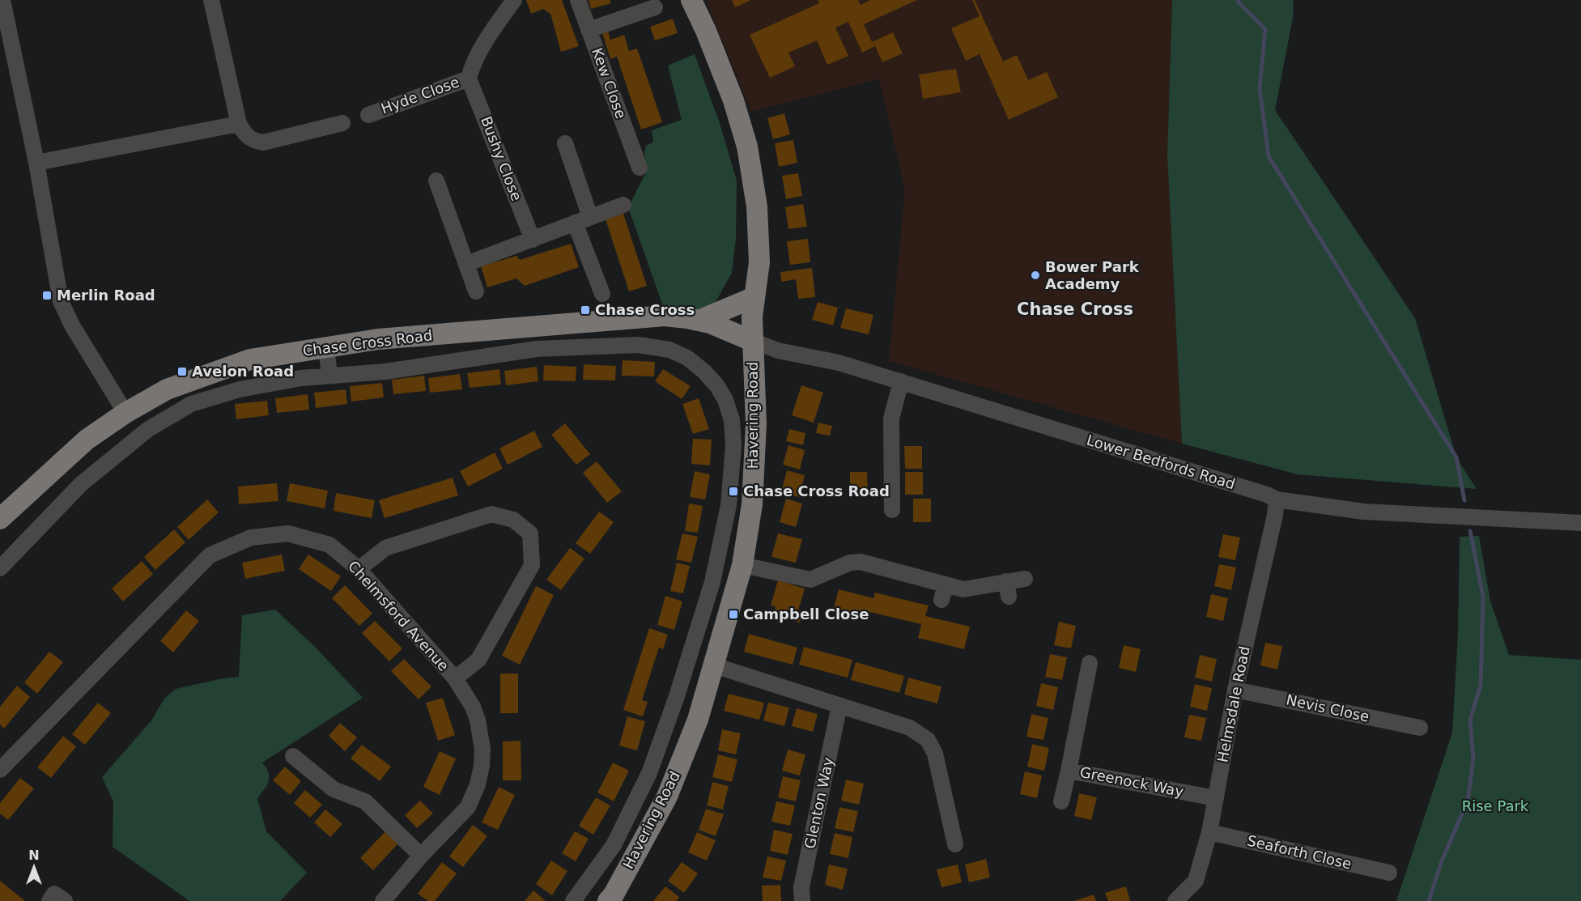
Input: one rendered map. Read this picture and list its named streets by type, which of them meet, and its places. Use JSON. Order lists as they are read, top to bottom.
{
  "streets": {
    "main road": ["Chase Cross Road", "Havering Road"],
    "street": [
      "Kew Close",
      "Hyde Close",
      "Bushy Close",
      "Lower Bedfords Road",
      "Chelmsford Avenue",
      "Helmsdale Road",
      "Nevis Close",
      "Greenock Way",
      "Glenton Way",
      "Seaforth Close"
    ]
  },
  "crossings": [
    ["Hyde Close", "Bushy Close"],
    ["Chase Cross Road", "Havering Road"],
    ["Chase Cross Road", "Lower Bedfords Road"],
    ["Havering Road", "Lower Bedfords Road"],
    ["Lower Bedfords Road", "Helmsdale Road"],
    ["Helmsdale Road", "Nevis Close"],
    ["Helmsdale Road", "Greenock Way"],
    ["Helmsdale Road", "Seaforth Close"]
  ],
  "districts": ["Chase Cross"],
  "parks": ["Rise Park"],
  "places": {
    "other": ["Bower Park Academy"],
    "transit": [
      "Merlin Road",
      "Chase Cross",
      "Avelon Road",
      "Chase Cross Road",
      "Campbell Close"
    ]
  },
  "north": "top"
}
